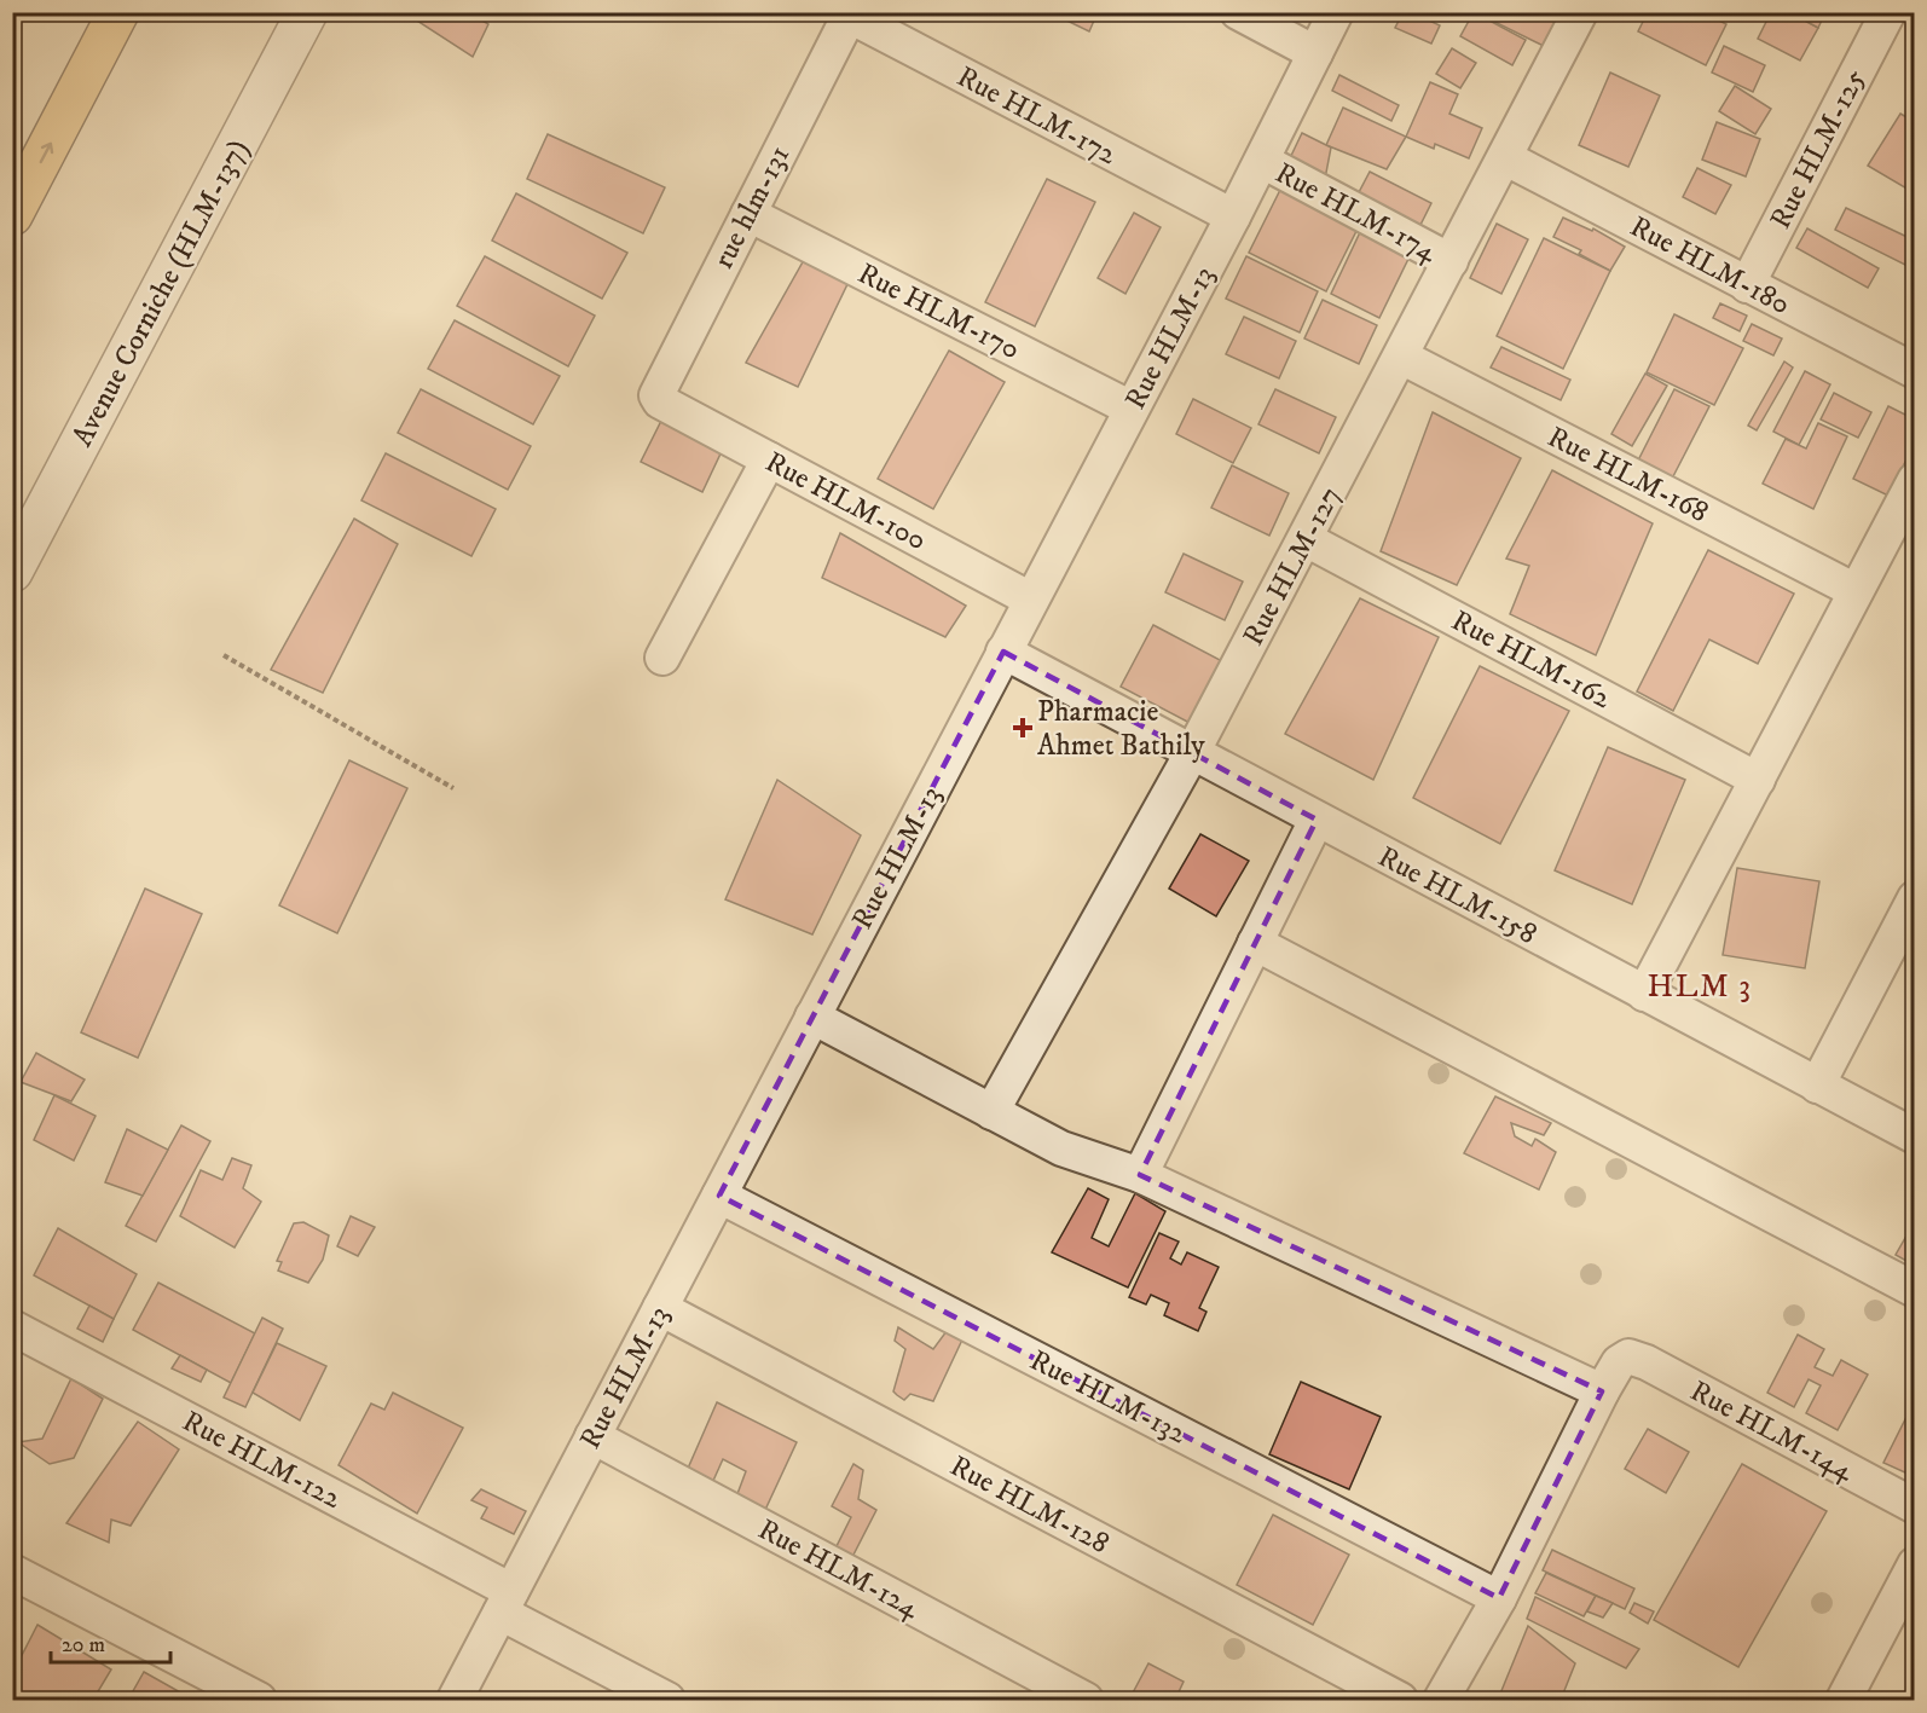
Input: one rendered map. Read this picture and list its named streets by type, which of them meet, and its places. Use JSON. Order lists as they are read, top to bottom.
{
  "streets": {
    "street": [
      "Rue HLM-172",
      "Rue HLM-125",
      "rue hlm-131",
      "Rue HLM-174",
      "Rue HLM-180",
      "Avenue Corniche (HLM-137)",
      "Rue HLM-170",
      "Rue HLM-13",
      "Rue HLM-168",
      "Rue HLM-100",
      "Rue HLM-127",
      "Rue HLM-162",
      "Rue HLM-158",
      "Rue HLM-132",
      "Rue HLM-144",
      "Rue HLM-122",
      "Rue HLM-128",
      "Rue HLM-124"
    ]
  },
  "crossings": [
    ["Rue HLM-172", "rue hlm-131"],
    ["Rue HLM-172", "Rue HLM-13"],
    ["Rue HLM-125", "Rue HLM-180"],
    ["rue hlm-131", "Rue HLM-170"],
    ["rue hlm-131", "Rue HLM-100"],
    ["Rue HLM-174", "Rue HLM-13"],
    ["Rue HLM-174", "Rue HLM-127"],
    ["Rue HLM-180", "Rue HLM-127"],
    ["Rue HLM-170", "Rue HLM-13"],
    ["Rue HLM-13", "Rue HLM-100"],
    ["Rue HLM-13", "Rue HLM-158"],
    ["Rue HLM-13", "Rue HLM-132"],
    ["Rue HLM-13", "Rue HLM-122"],
    ["Rue HLM-13", "Rue HLM-128"],
    ["Rue HLM-13", "Rue HLM-124"],
    ["Rue HLM-168", "Rue HLM-127"],
    ["Rue HLM-127", "Rue HLM-162"],
    ["Rue HLM-127", "Rue HLM-158"]
  ],
  "districts": ["HLM 3"],
  "places": {
    "health": ["Pharmacie Ahmet Bathily"]
  },
  "scale_bar": "20 m"
}
